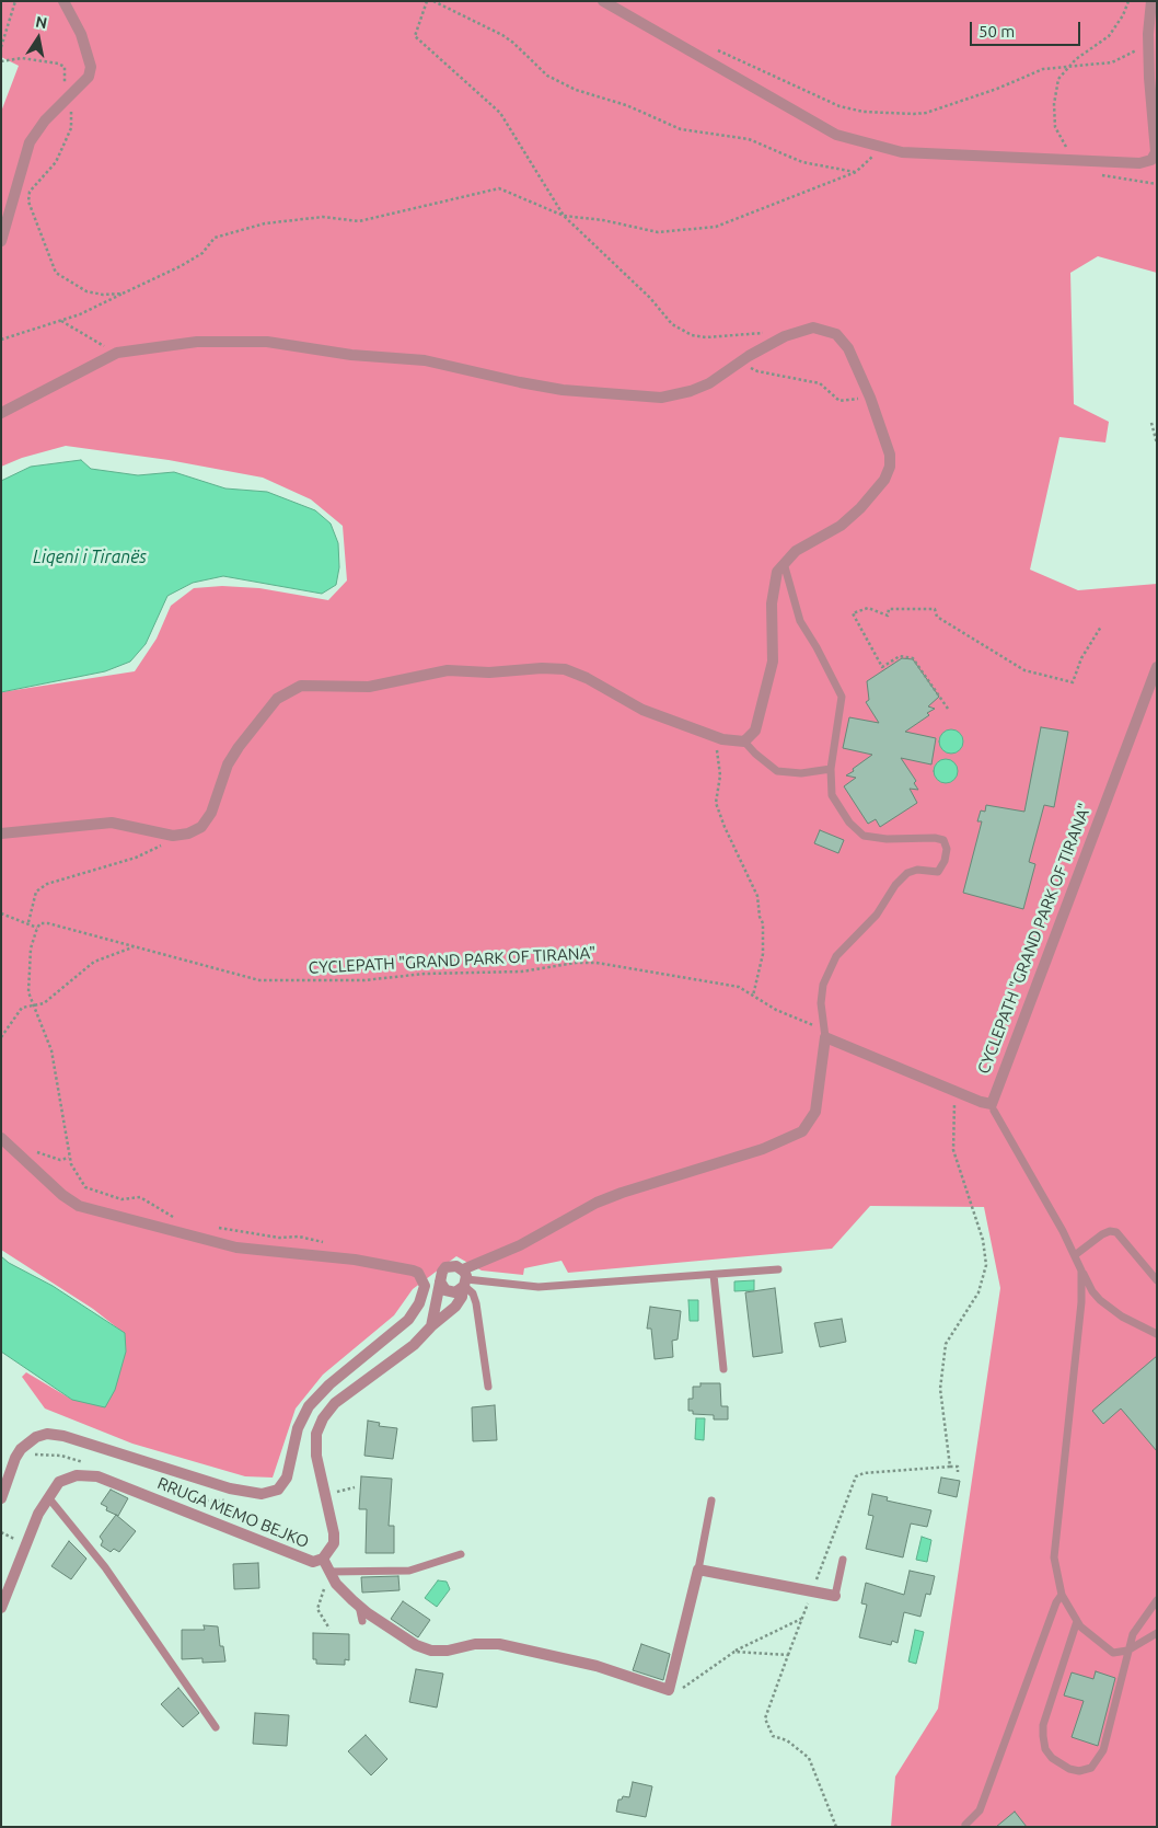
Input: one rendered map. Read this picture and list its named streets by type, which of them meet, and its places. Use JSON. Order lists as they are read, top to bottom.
{
  "streets": {
    "street": ["RRUGA MEMO BEJKO"],
    "path": ["CYCLEPATH \"GRAND PARK OF TIRANA\""]
  },
  "water": ["Liqeni i Tiranës"],
  "scale_bar": "50 m",
  "north": "top"
}
